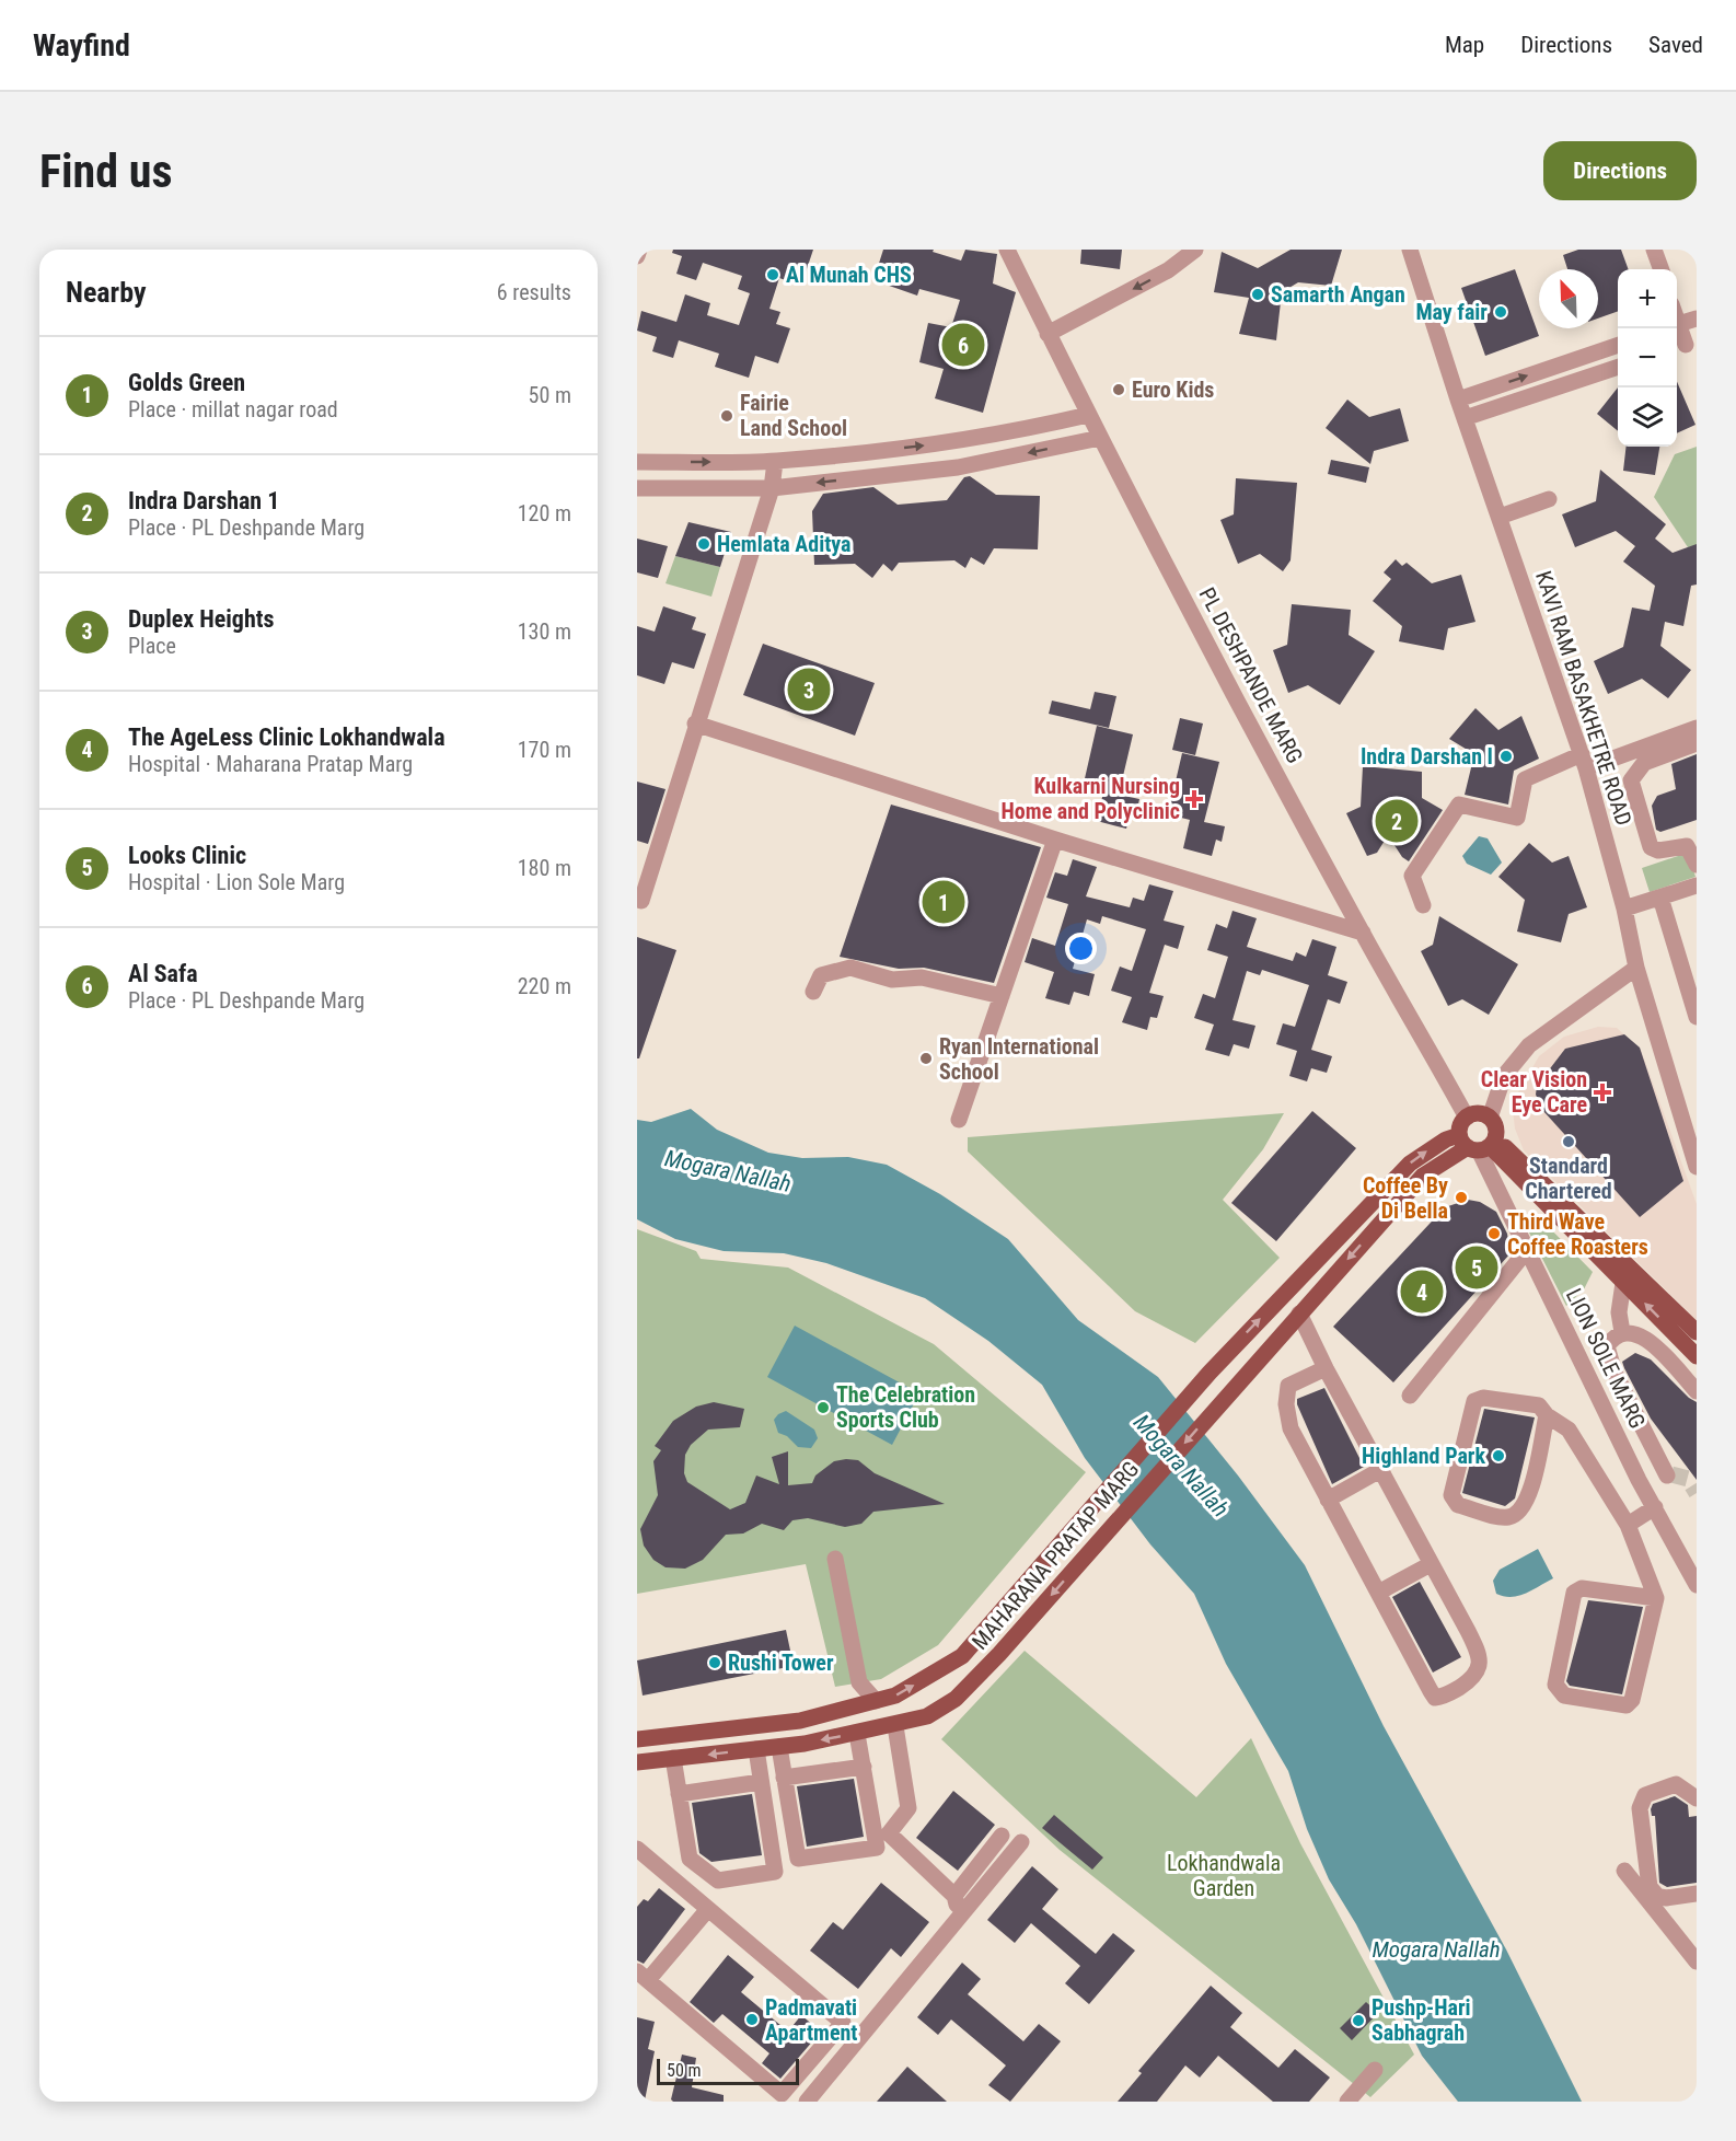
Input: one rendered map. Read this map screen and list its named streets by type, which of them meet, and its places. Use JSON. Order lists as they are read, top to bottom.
{
  "streets": {
    "main road": ["MAHARANA PRATAP MARG"],
    "street": ["PL DESHPANDE MARG", "KAVI RAM BASAKHETRE ROAD", "LION SOLE MARG"]
  },
  "crossings": [
    ["LION SOLE MARG", "MAHARANA PRATAP MARG"]
  ],
  "water": ["Mogara Nallah"],
  "parks": ["Lokhandwala Garden"],
  "places": {
    "other": [
      "Al Munah CHS",
      "Samarth Angan",
      "May fair",
      "Euro Kids",
      "Fairie Land School",
      "Hemlata Aditya",
      "Indra Darshan I",
      "Ryan International School",
      "Standard Chartered",
      "Coffee By Di Bella",
      "Third Wave Coffee Roasters",
      "The Celebration Sports Club",
      "Highland Park",
      "Rushi Tower",
      "Padmavati Apartment",
      "Pushp-Hari Sabhagrah"
    ],
    "health": ["Kulkarni Nursing Home and Polyclinic", "Clear Vision Eye Care"]
  },
  "scale_bar": "50 m",
  "north": "top left",
  "page": {
    "header": "Wayfind",
    "nav": ["Map", "Directions", "Saved"],
    "buttons": "Directions",
    "title": "Find us",
    "heading": ["Nearby", "6 results"],
    "map_buttons": ["+", "−"],
    "pins": [
      "6",
      "3",
      "2",
      "1",
      "5",
      "4"
    ],
    "list": [
      {
        "mark": "1",
        "name": "Golds Green",
        "note": "Place · millat nagar road",
        "value": "50 m"
      },
      {
        "mark": "2",
        "name": "Indra Darshan 1",
        "note": "Place · PL Deshpande Marg",
        "value": "120 m"
      },
      {
        "mark": "3",
        "name": "Duplex Heights",
        "note": "Place",
        "value": "130 m"
      },
      {
        "mark": "4",
        "name": "The AgeLess Clinic Lokhandwala",
        "note": "Hospital · Maharana Pratap Marg",
        "value": "170 m"
      },
      {
        "mark": "5",
        "name": "Looks Clinic",
        "note": "Hospital · Lion Sole Marg",
        "value": "180 m"
      },
      {
        "mark": "6",
        "name": "Al Safa",
        "note": "Place · PL Deshpande Marg",
        "value": "220 m"
      }
    ],
    "scale": "50 m"
  }
}
